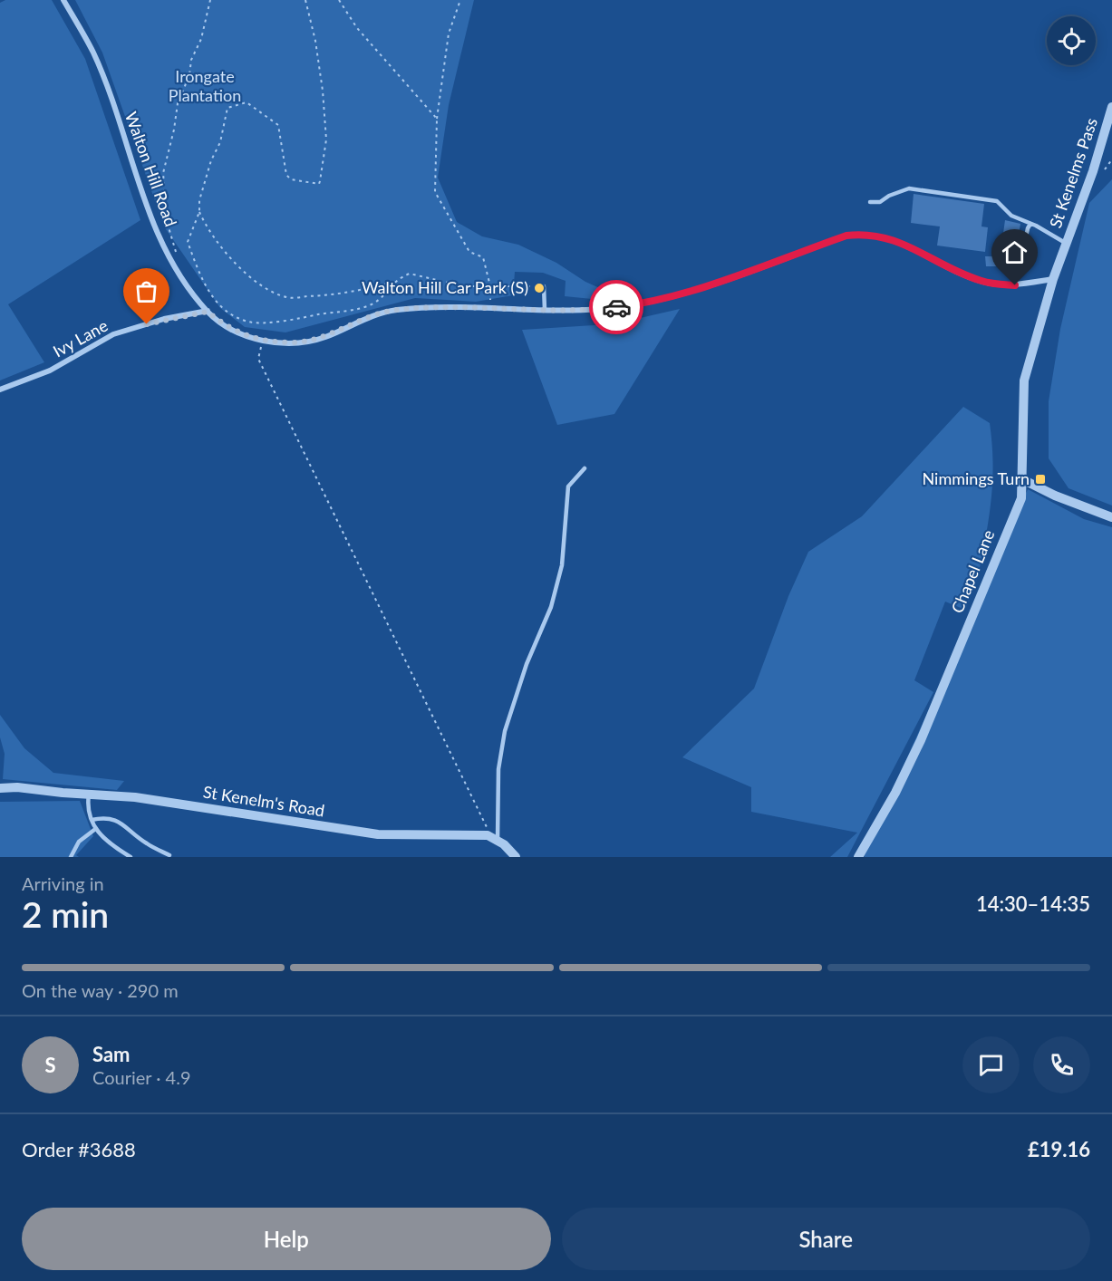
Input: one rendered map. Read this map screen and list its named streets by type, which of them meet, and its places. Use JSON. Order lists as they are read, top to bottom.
{
  "streets": {
    "street": [
      "Walton Hill Road",
      "St Kenelms Pass",
      "Ivy Lane",
      "Chapel Lane",
      "St Kenelm's Road"
    ]
  },
  "crossings": [
    ["Walton Hill Road", "St Kenelms Pass"],
    ["Walton Hill Road", "Ivy Lane"],
    ["Walton Hill Road", "Chapel Lane"],
    ["St Kenelms Pass", "Chapel Lane"]
  ],
  "parks": ["Irongate Plantation"],
  "places": {
    "other": ["Walton Hill Car Park (S)"],
    "transit": ["Nimmings Turn"]
  },
  "page": {
    "heading": ["2 min", "Arriving in", "14:30–14:35"],
    "panel": [
      "Sam",
      "Courier · 4.9",
      "Order #3688",
      "£19.16"
    ],
    "bar": "On the way · 290 m",
    "round": "S",
    "buttons": ["Help", "Share"]
  }
}
